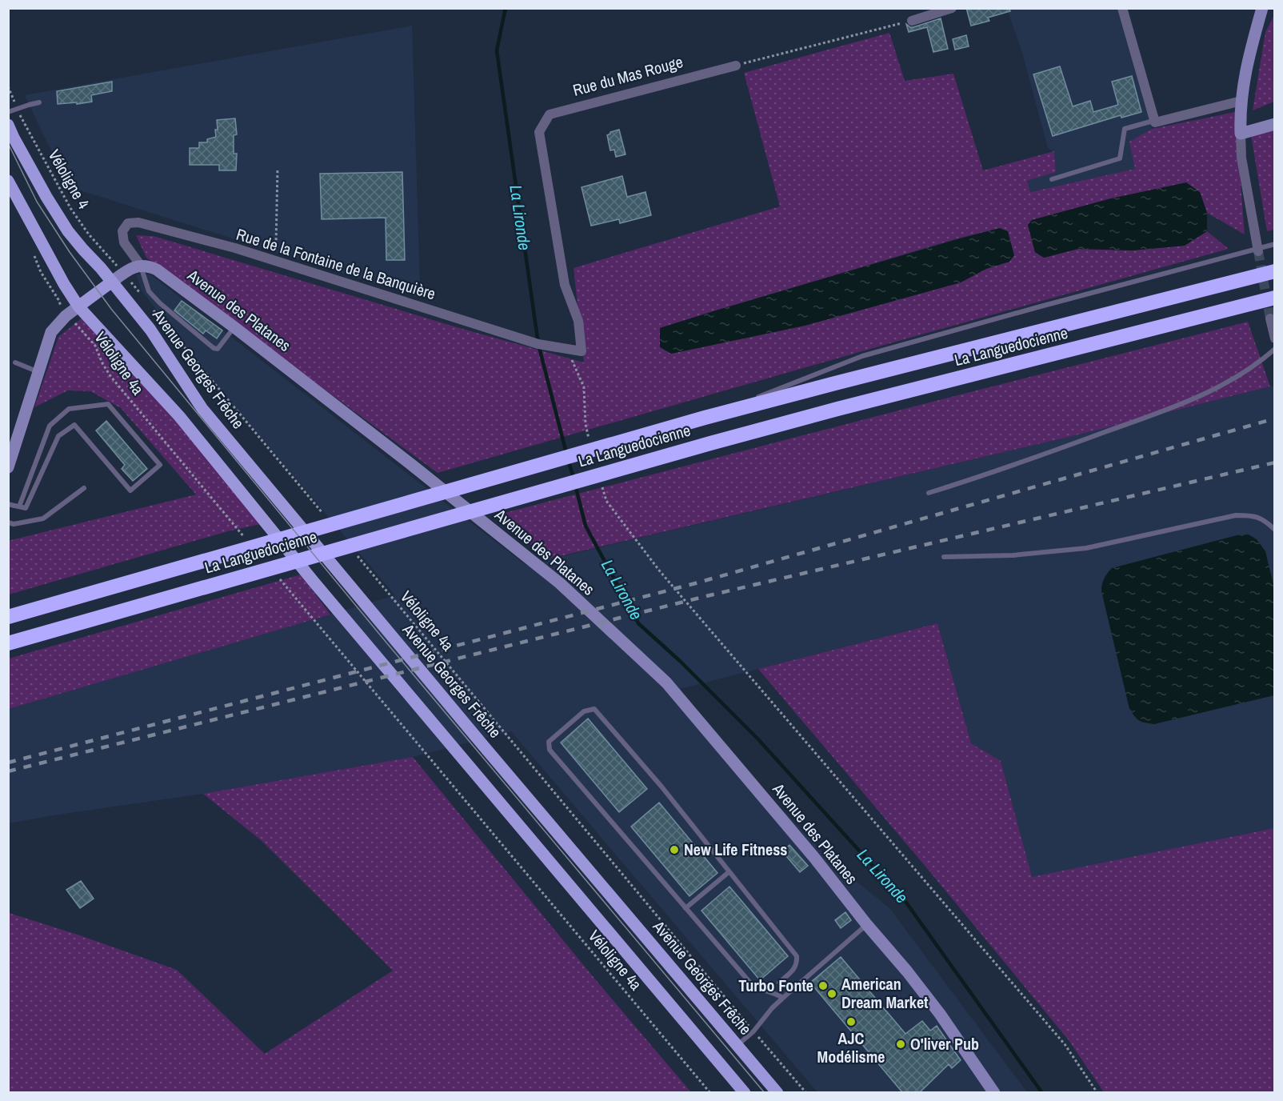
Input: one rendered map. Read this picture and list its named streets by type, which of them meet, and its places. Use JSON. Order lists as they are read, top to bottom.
{
  "streets": {
    "highway": ["La Languedocienne"],
    "main road": ["Avenue Georges Frêche"],
    "street": ["Rue du Mas Rouge", "Rue de la Fontaine de la Banquière", "Avenue des Platanes"],
    "path": ["Véloligne 4", "Véloligne 4a"]
  },
  "crossings": [
    ["Rue du Mas Rouge", "Rue de la Fontaine de la Banquière"],
    ["Rue de la Fontaine de la Banquière", "Avenue des Platanes"]
  ],
  "water": ["La Lironde"],
  "places": [
    "New Life Fitness",
    "Turbo Fonte",
    "American Dream Market",
    "AJC Modélisme",
    "O'liver Pub"
  ]
}
